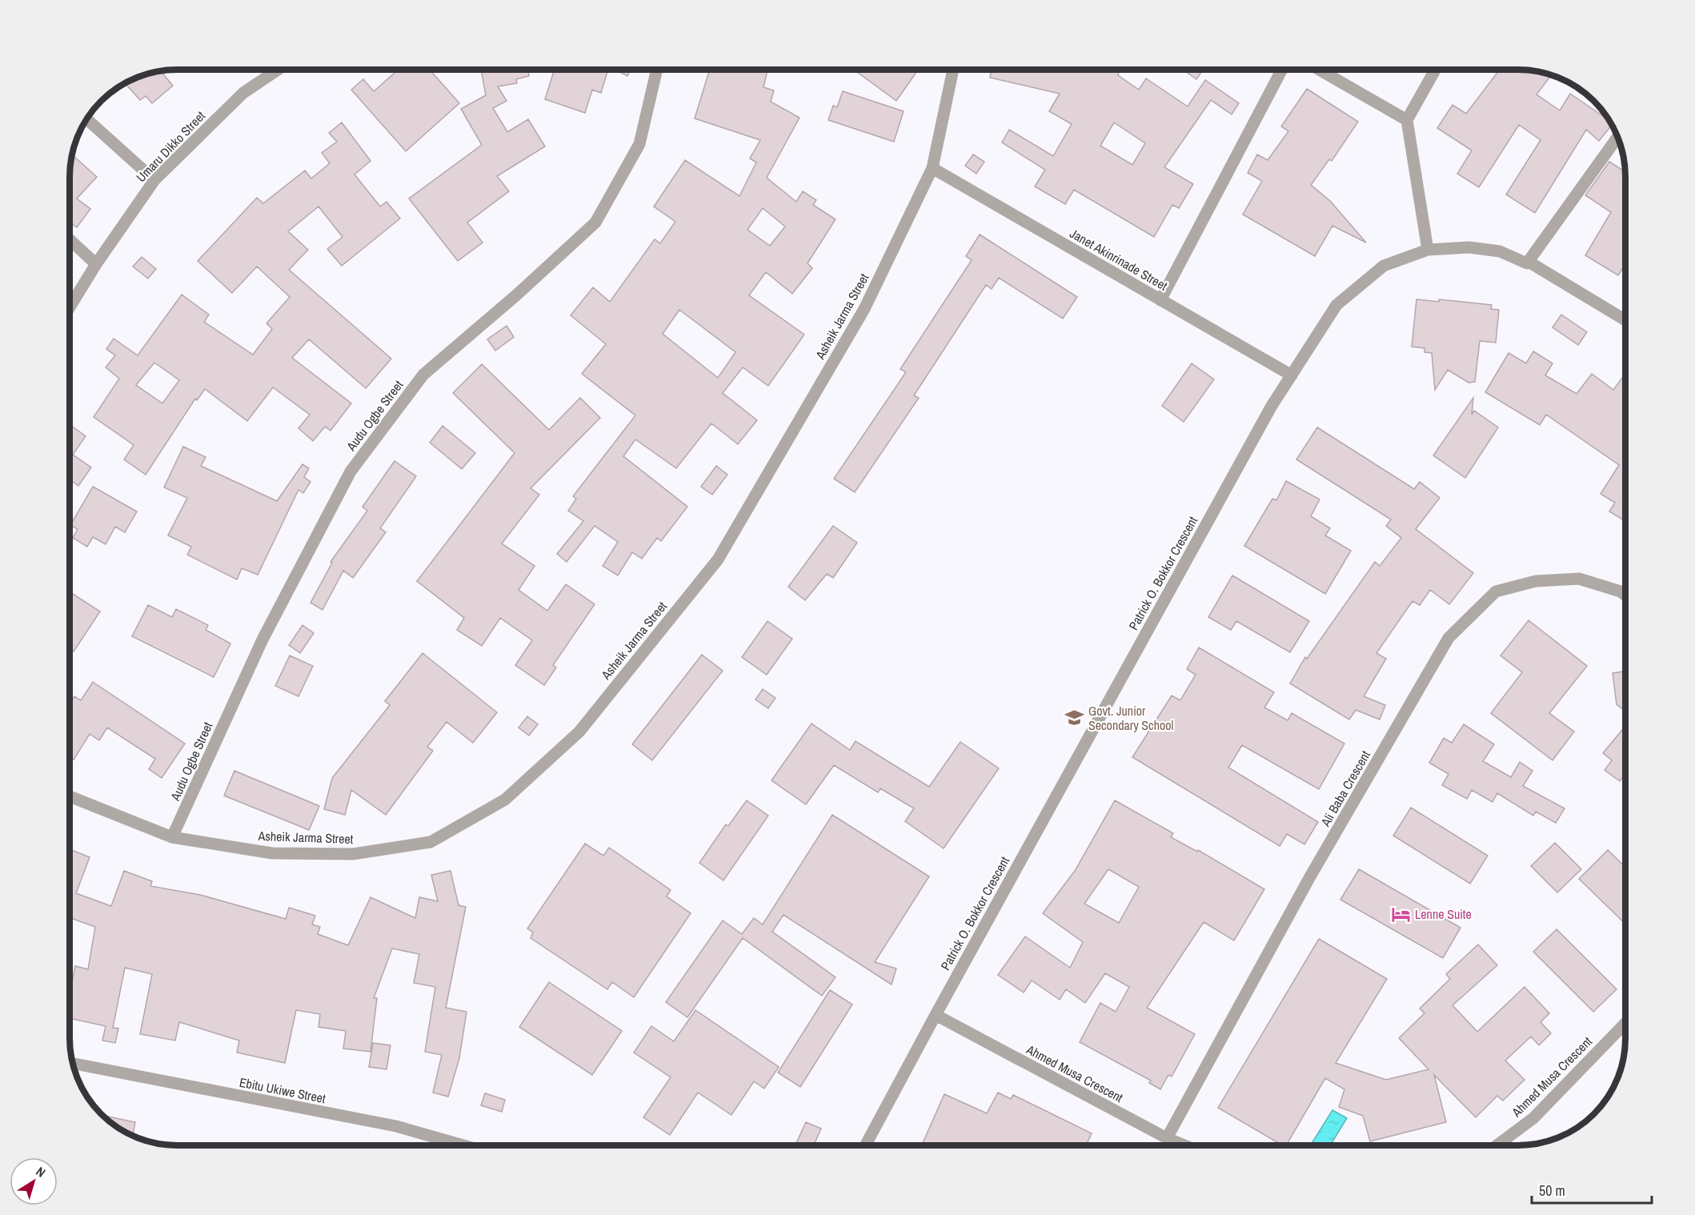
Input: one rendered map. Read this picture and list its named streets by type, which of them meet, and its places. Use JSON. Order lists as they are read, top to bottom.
{
  "streets": {
    "street": [
      "Umaru Dikko Street",
      "Janet Akinrinade Street",
      "Asheik Jarma Street",
      "Audu Ogbe Street",
      "Patrick O. Bokkor Crescent",
      "Ali Baba Crescent",
      "Ahmed Musa Crescent",
      "Ebitu Ukiwe Street"
    ]
  },
  "crossings": [
    ["Janet Akinrinade Street", "Asheik Jarma Street"],
    ["Janet Akinrinade Street", "Patrick O. Bokkor Crescent"],
    ["Asheik Jarma Street", "Audu Ogbe Street"],
    ["Patrick O. Bokkor Crescent", "Ahmed Musa Crescent"],
    ["Ali Baba Crescent", "Ahmed Musa Crescent"]
  ],
  "places": {
    "school or university": ["Govt. Junior Secondary School"],
    "hotel": ["Lenne Suite"]
  },
  "scale_bar": "50 m",
  "north": "top right"
}
